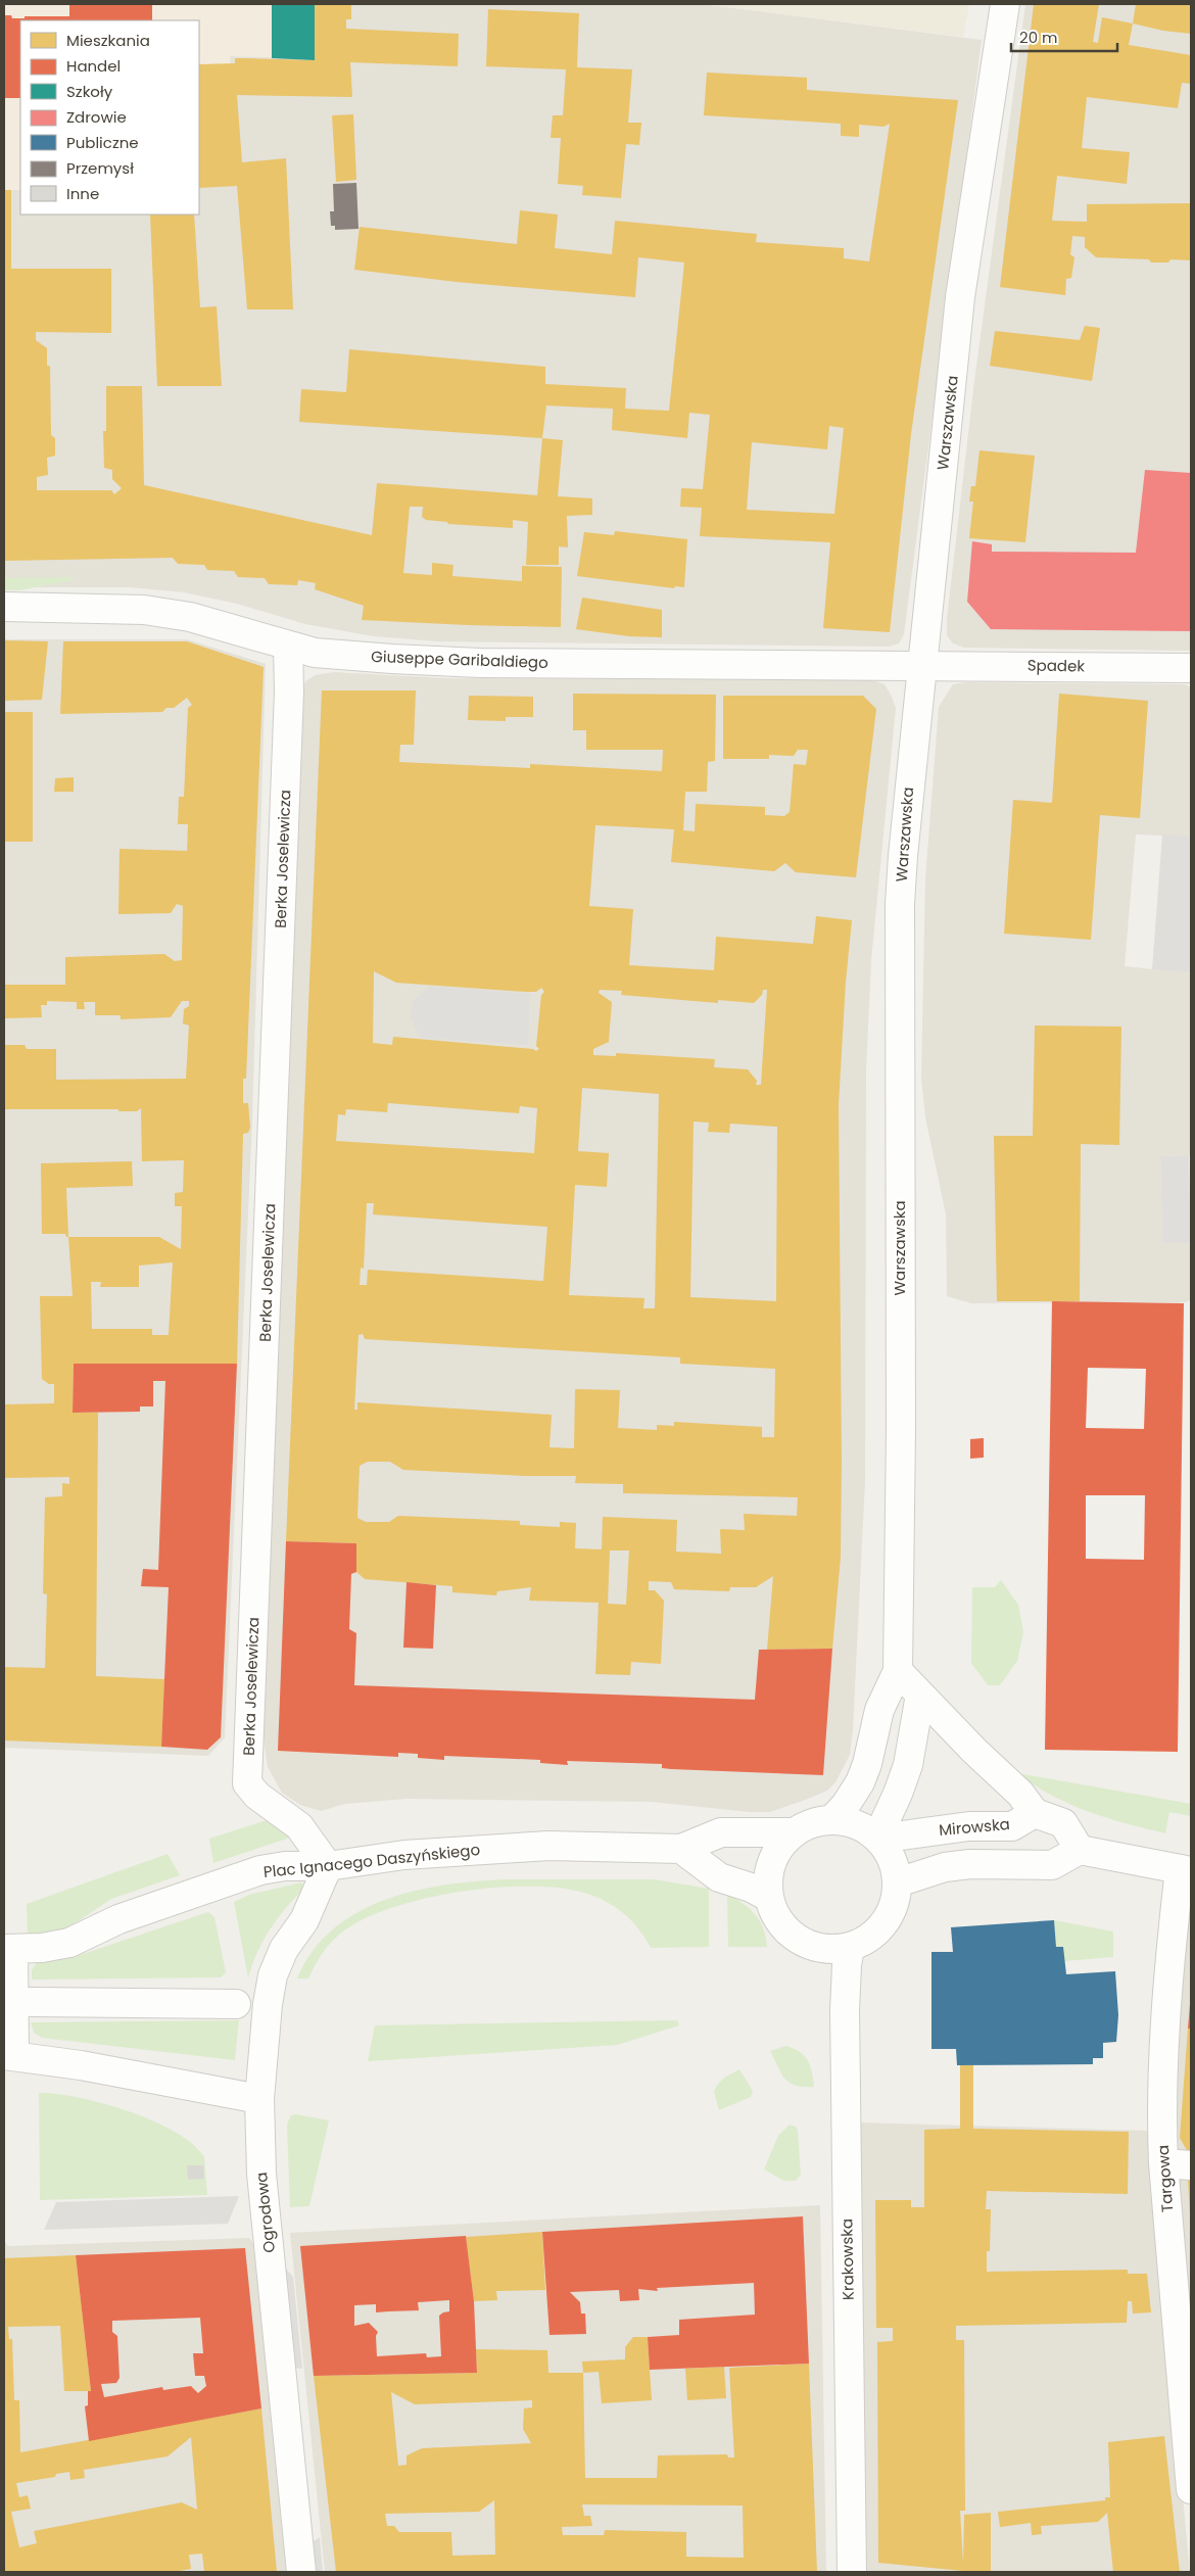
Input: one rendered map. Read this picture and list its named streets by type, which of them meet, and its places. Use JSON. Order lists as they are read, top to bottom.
{
  "streets": {
    "street": [
      "Warszawska",
      "Giuseppe Garibaldiego",
      "Spadek",
      "Berka Joselewicza",
      "Mirowska",
      "Plac Ignacego Daszyńskiego",
      "Targowa",
      "Ogrodowa",
      "Krakowska"
    ]
  },
  "crossings": [
    ["Warszawska", "Giuseppe Garibaldiego"],
    ["Warszawska", "Spadek"],
    ["Warszawska", "Mirowska"],
    ["Warszawska", "Plac Ignacego Daszyńskiego"],
    ["Warszawska", "Krakowska"],
    ["Giuseppe Garibaldiego", "Spadek"],
    ["Giuseppe Garibaldiego", "Berka Joselewicza"],
    ["Berka Joselewicza", "Plac Ignacego Daszyńskiego"],
    ["Berka Joselewicza", "Ogrodowa"],
    ["Mirowska", "Plac Ignacego Daszyńskiego"],
    ["Mirowska", "Krakowska"],
    ["Plac Ignacego Daszyńskiego", "Ogrodowa"],
    ["Plac Ignacego Daszyńskiego", "Krakowska"]
  ],
  "legend": [
    "Mieszkania",
    "Handel",
    "Szkoły",
    "Zdrowie",
    "Publiczne",
    "Przemysł",
    "Inne"
  ],
  "scale_bar": "20 m"
}
